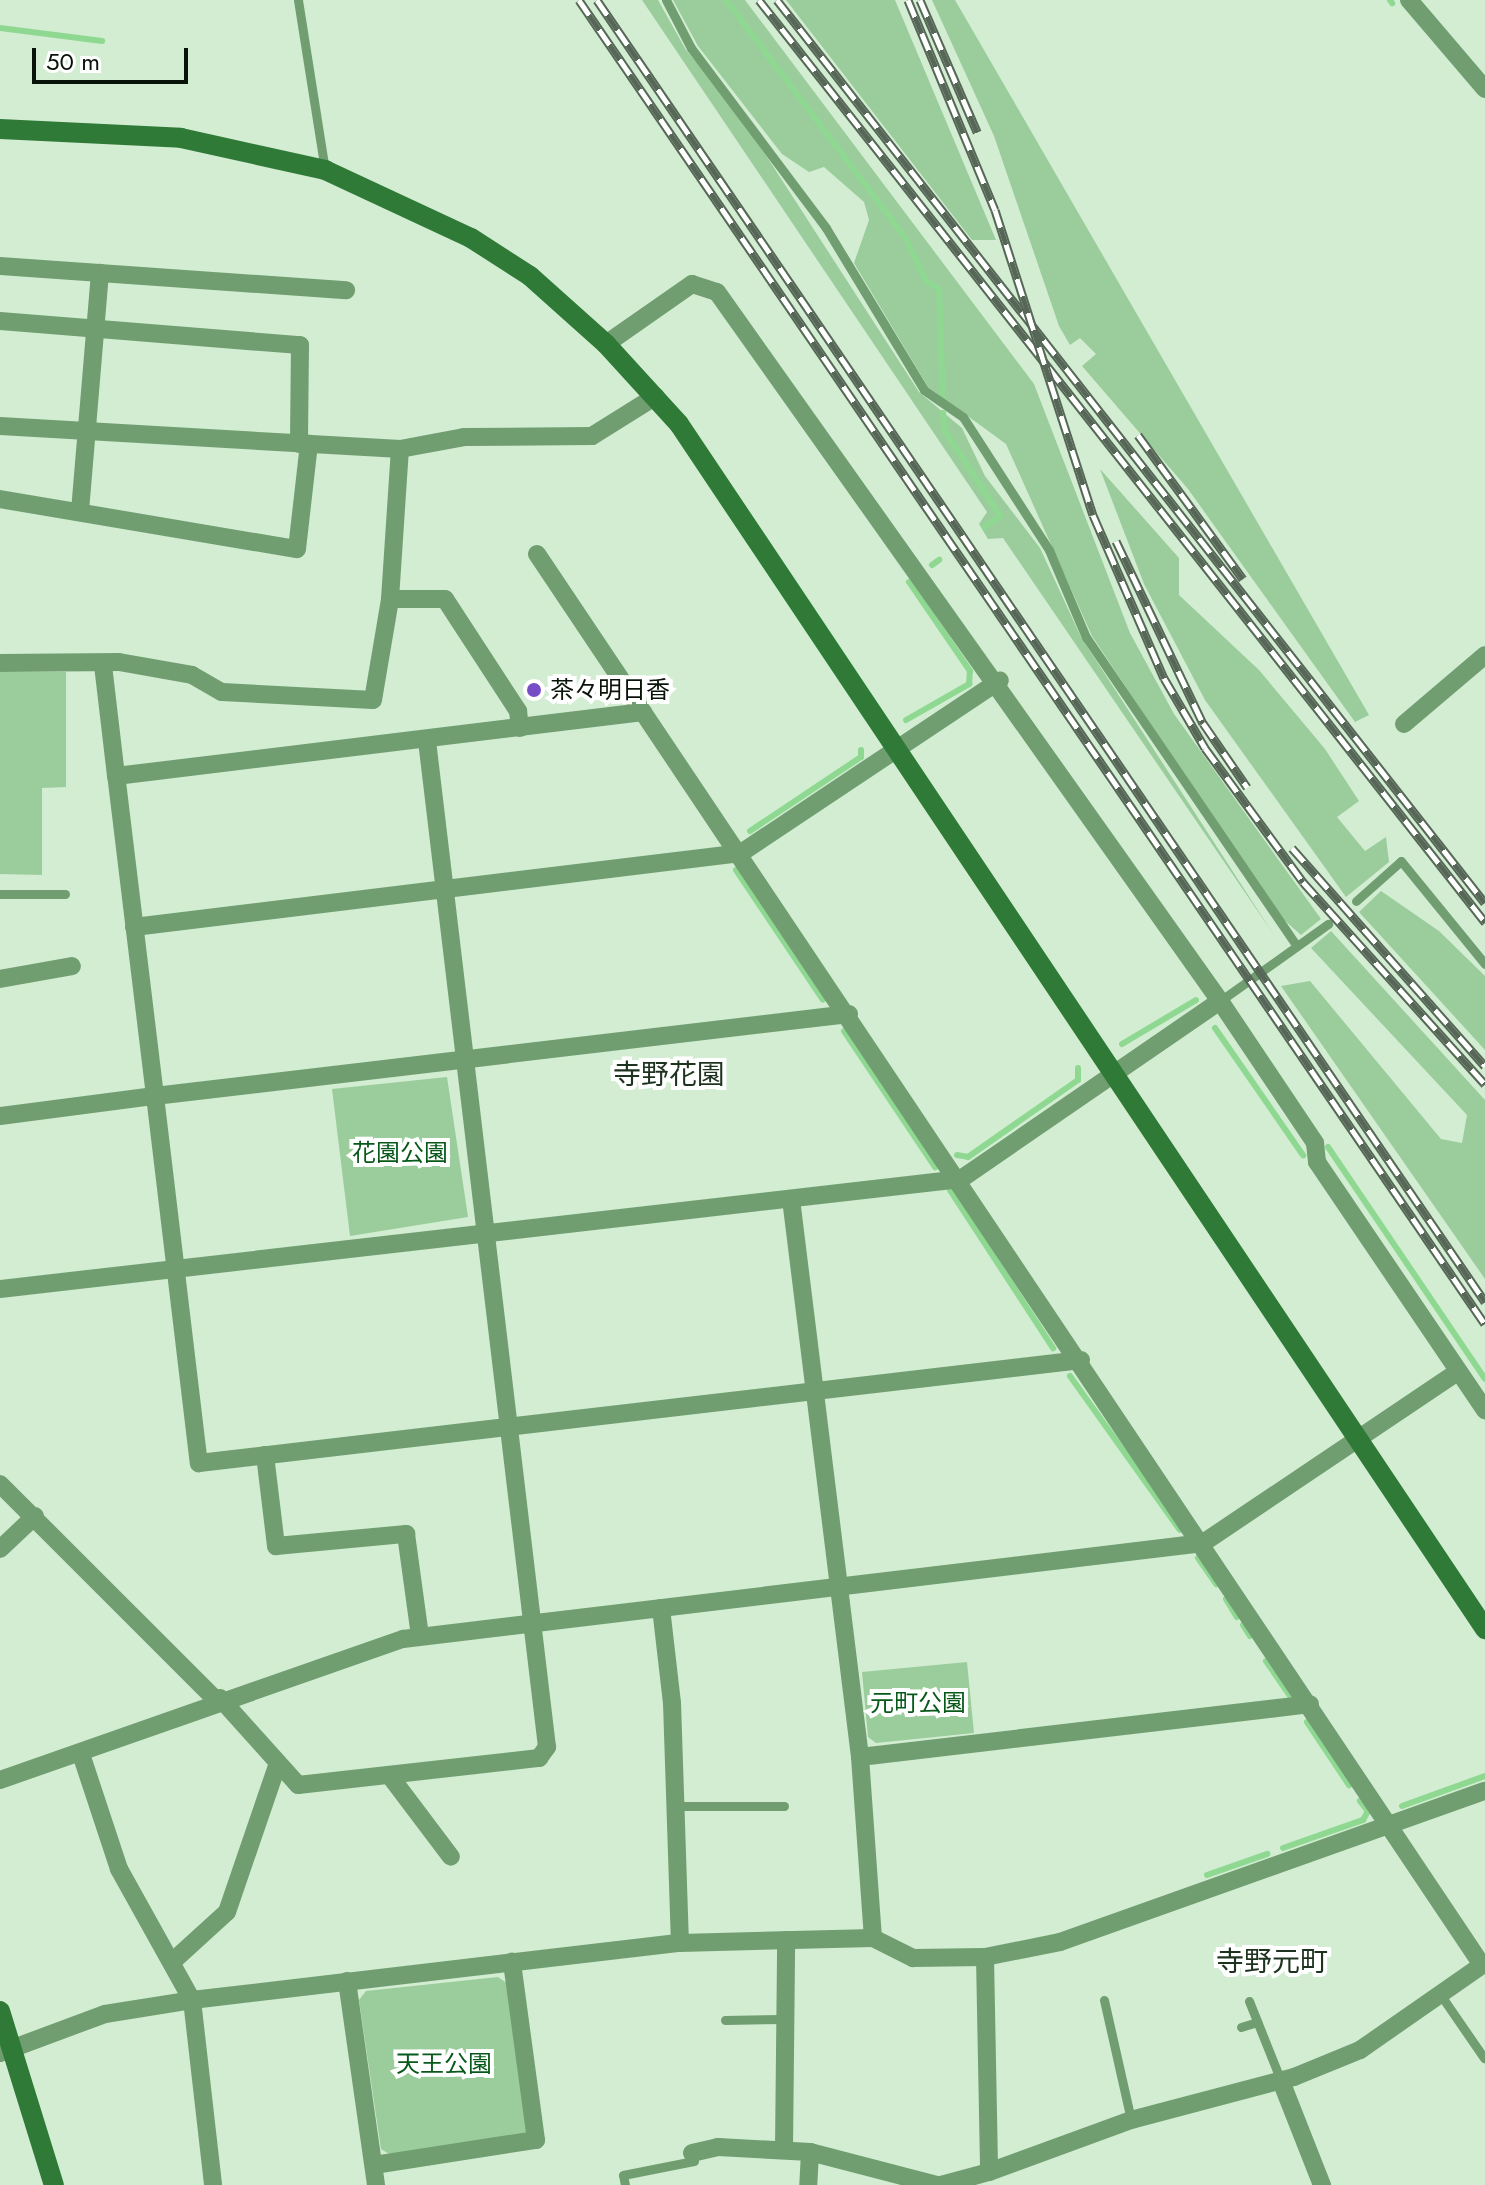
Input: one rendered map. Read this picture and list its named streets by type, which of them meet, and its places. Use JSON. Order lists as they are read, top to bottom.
{
  "districts": ["寺野花園", "寺野元町"],
  "parks": ["花園公園", "元町公園", "天王公園"],
  "places": ["茶々明日香"],
  "scale_bar": "50 m"
}
